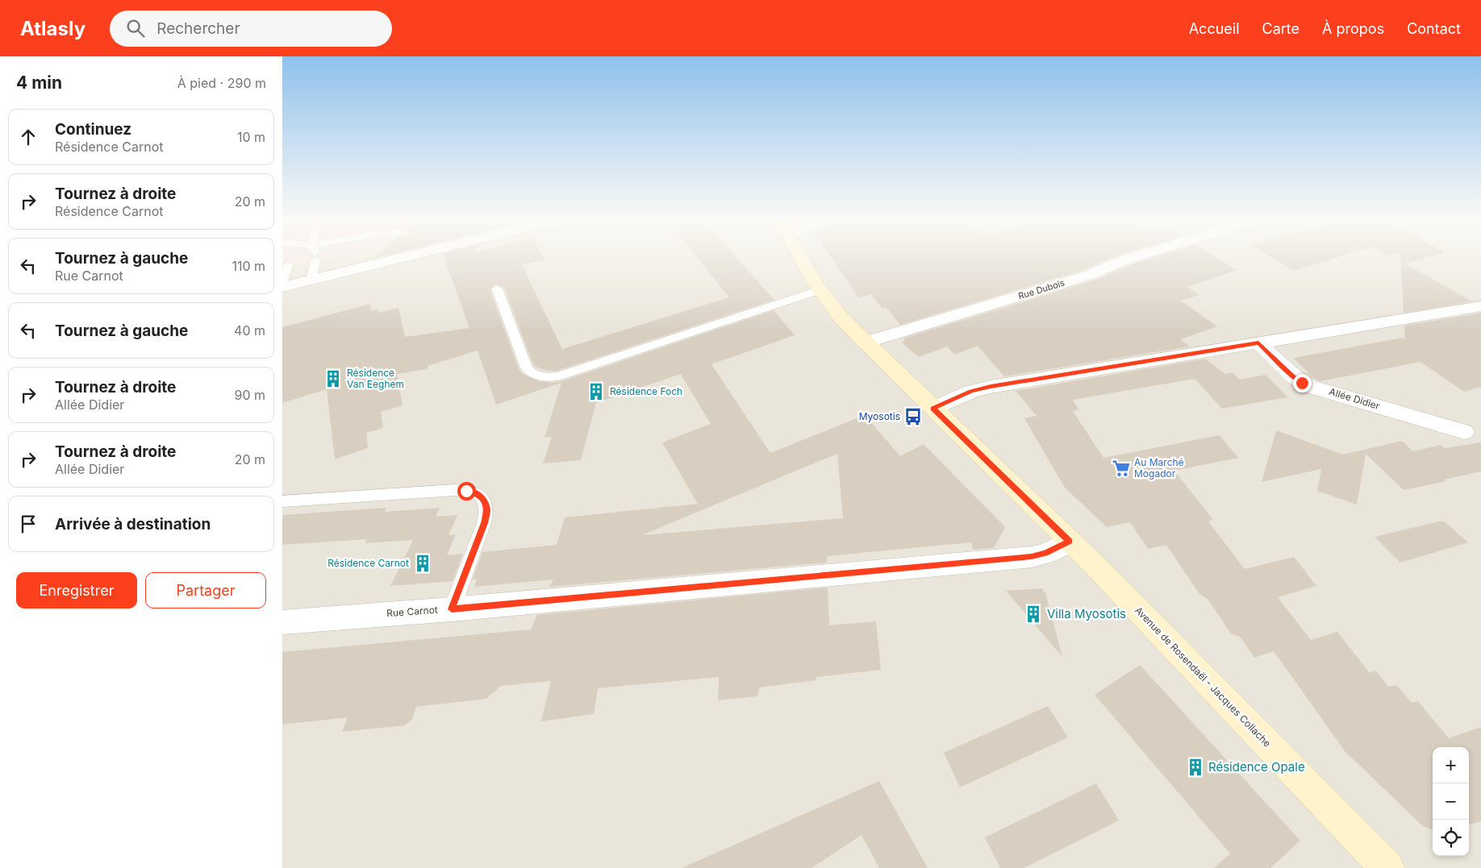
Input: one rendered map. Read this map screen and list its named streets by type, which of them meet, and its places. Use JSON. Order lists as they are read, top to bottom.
{
  "streets": {
    "street": [
      "Rue Dubois",
      "Allée Didier",
      "Rue Carnot",
      "Avenue de Rosendaël - Jacques Collache"
    ]
  },
  "crossings": [
    ["Rue Dubois", "Avenue de Rosendaël - Jacques Collache"],
    ["Rue Carnot", "Avenue de Rosendaël - Jacques Collache"]
  ],
  "places": {
    "building": [
      "Résidence Van Eeghem",
      "Résidence Foch",
      "Résidence Carnot",
      "Villa Myosotis",
      "Résidence Opale"
    ],
    "bus stop": ["Myosotis"],
    "supermarket": ["Au Marché Mogador"]
  },
  "page": {
    "header": "Atlasly",
    "search": "Rechercher",
    "nav": [
      "Accueil",
      "Carte",
      "À propos",
      "Contact"
    ],
    "heading": ["4 min", "À pied · 290 m"],
    "list": [
      ["Continuez", "Résidence Carnot", "10 m"],
      ["Tournez à droite", "Résidence Carnot", "20 m"],
      ["Tournez à gauche", "Rue Carnot", "110 m"],
      ["Tournez à gauche", "40 m"],
      ["Tournez à droite", "Allée Didier", "90 m"],
      ["Tournez à droite", "Allée Didier", "20 m"],
      "Arrivée à destination"
    ],
    "buttons": ["Enregistrer", "Partager"],
    "map_buttons": ["+", "−"]
  }
}
